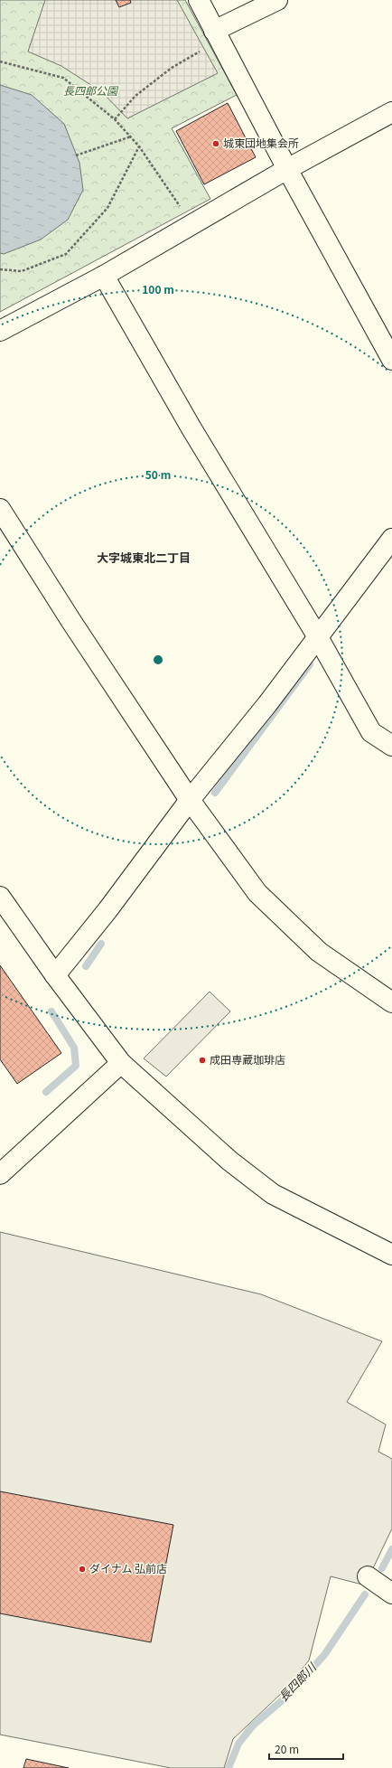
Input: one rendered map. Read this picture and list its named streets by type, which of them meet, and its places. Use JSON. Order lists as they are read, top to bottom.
{
  "districts": ["大字城東北二丁目"],
  "water": ["長四郎川"],
  "parks": ["長四郎公園"],
  "places": ["城東団地集会所", "成田専蔵珈琲店", "ダイナム 弘前店"],
  "scale_bar": "20 m",
  "rings": ["100 m", "50 m"]
}
